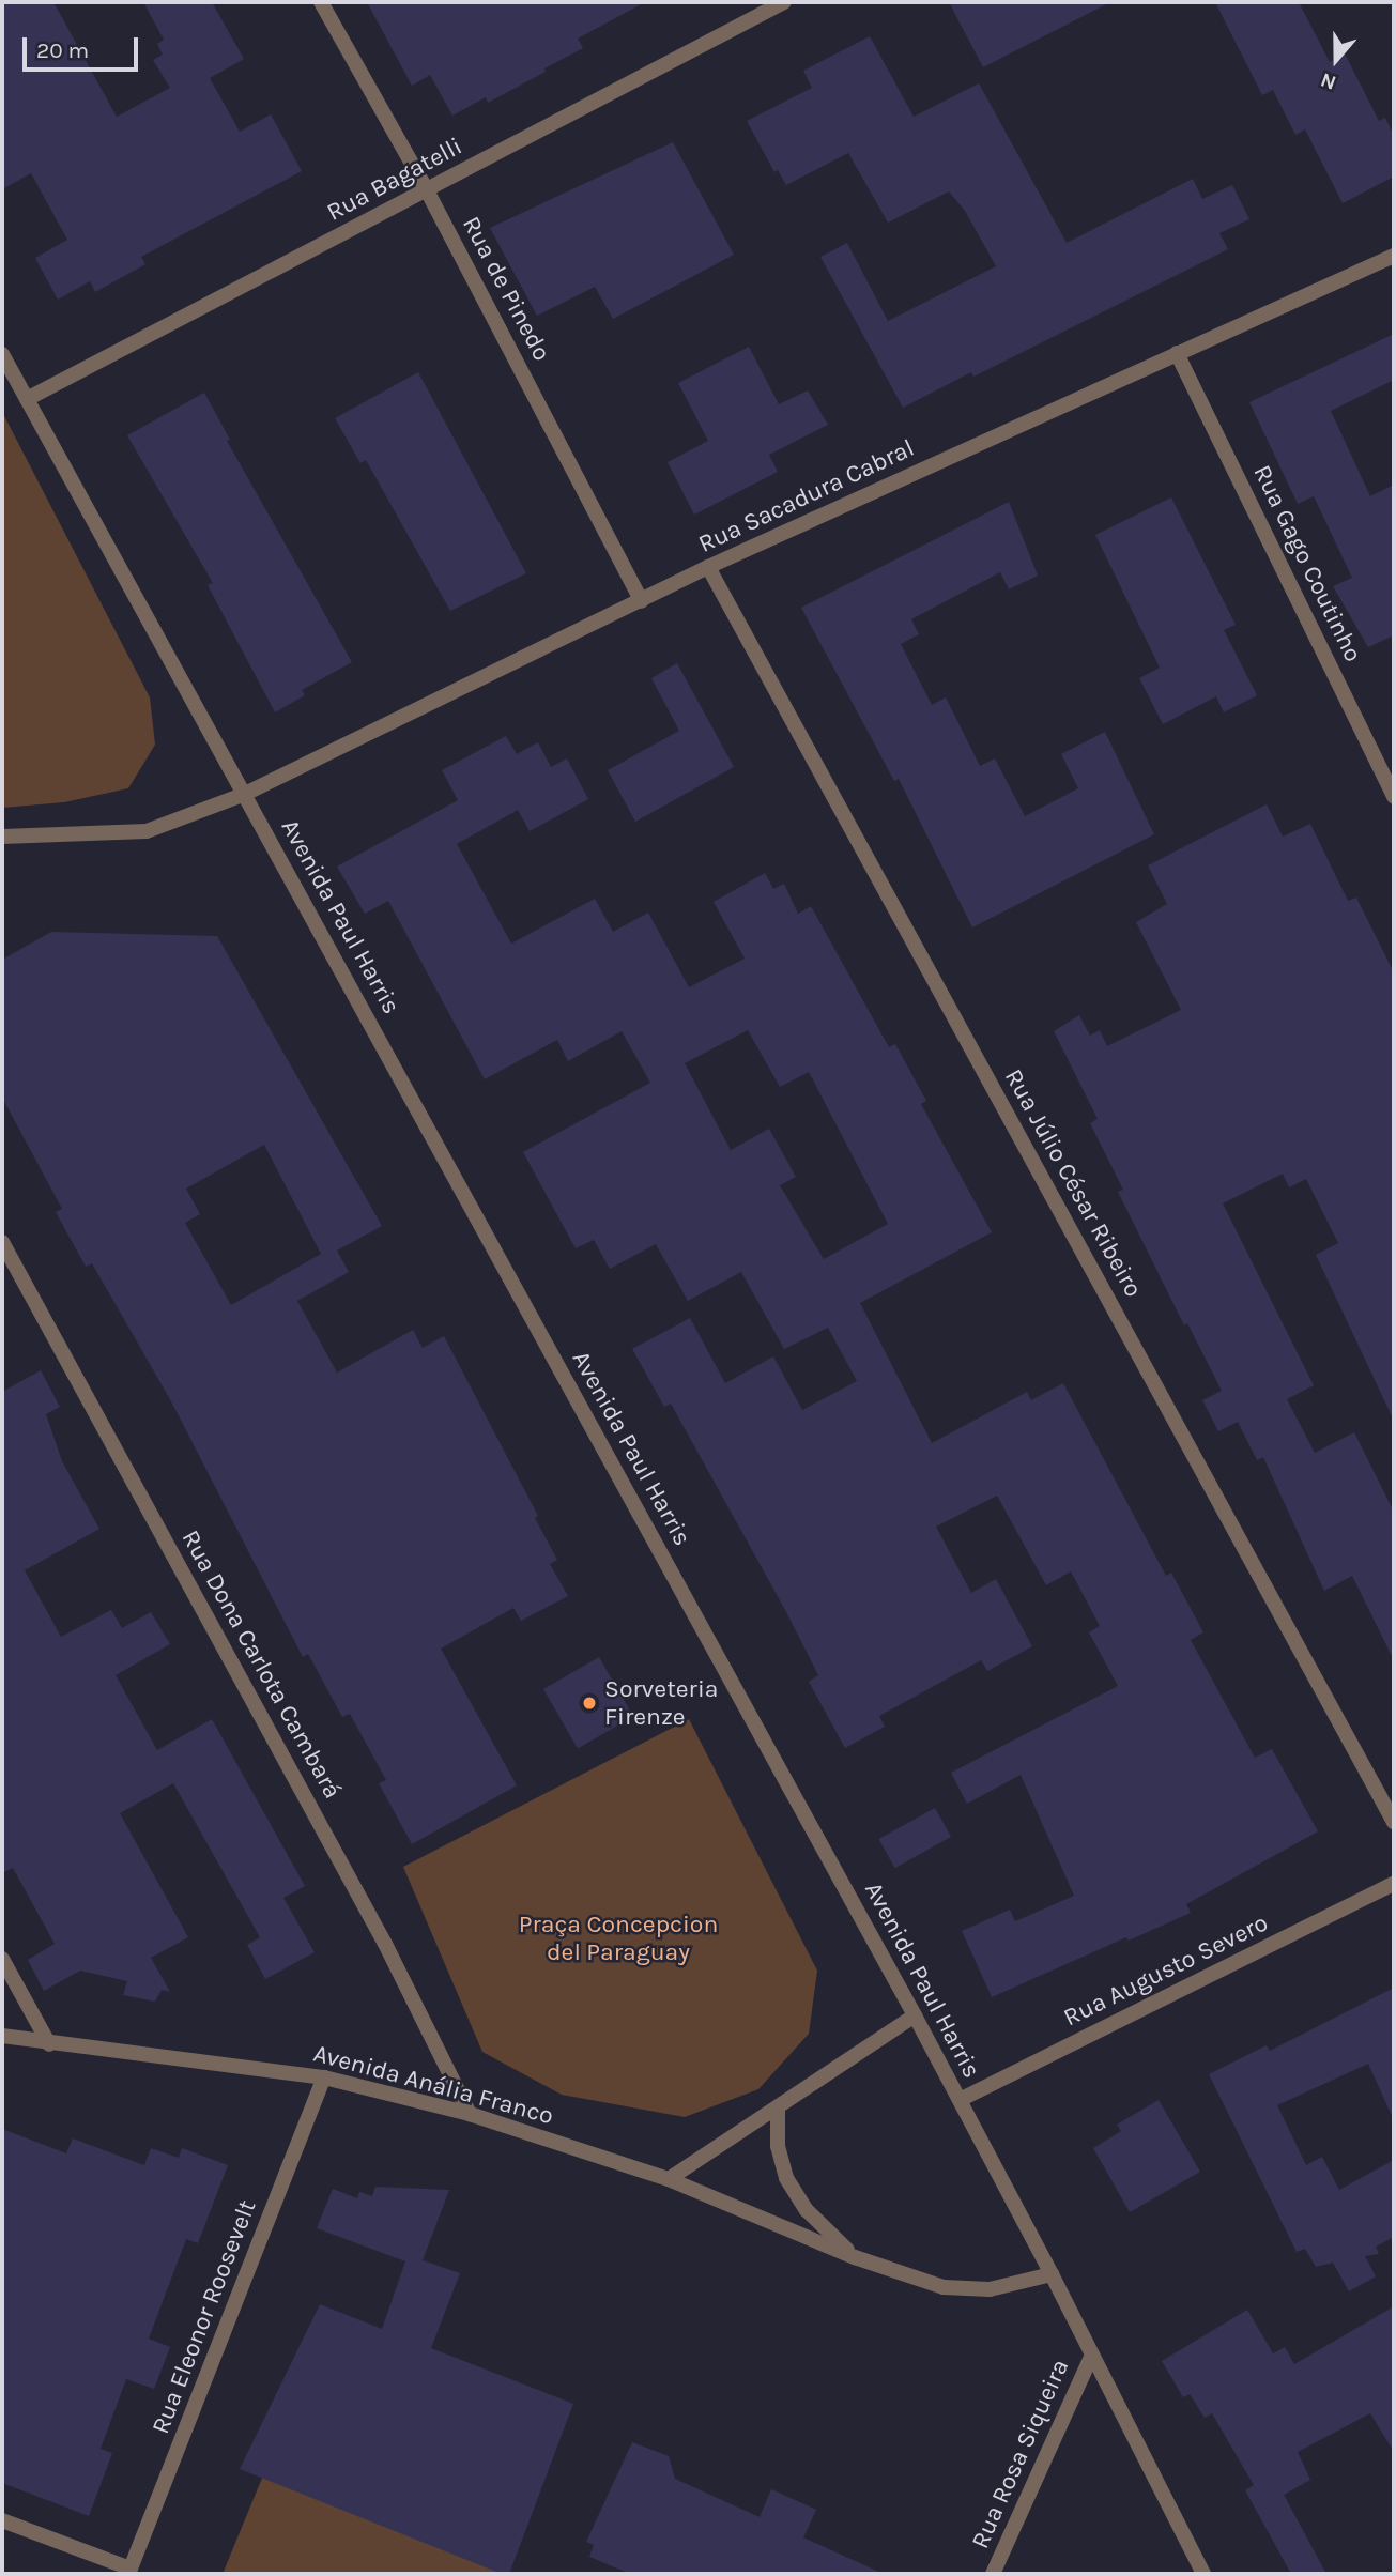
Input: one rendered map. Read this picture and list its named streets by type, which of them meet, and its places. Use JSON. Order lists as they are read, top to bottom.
{
  "streets": {
    "street": [
      "Rua Bagatelli",
      "Rua de Pinedo",
      "Rua Sacadura Cabral",
      "Rua Gago Coutinho",
      "Avenida Paul Harris",
      "Rua Júlio César Ribeiro",
      "Rua Dona Carlota Cambará",
      "Rua Augusto Severo",
      "Avenida Anália Franco",
      "Rua Eleonor Roosevelt",
      "Rua Rosa Siqueira"
    ]
  },
  "crossings": [
    ["Rua Bagatelli", "Rua de Pinedo"],
    ["Rua Bagatelli", "Avenida Paul Harris"],
    ["Rua de Pinedo", "Rua Sacadura Cabral"],
    ["Rua Sacadura Cabral", "Rua Gago Coutinho"],
    ["Rua Sacadura Cabral", "Avenida Paul Harris"],
    ["Rua Sacadura Cabral", "Rua Júlio César Ribeiro"],
    ["Avenida Paul Harris", "Rua Augusto Severo"],
    ["Avenida Paul Harris", "Avenida Anália Franco"],
    ["Avenida Paul Harris", "Rua Rosa Siqueira"],
    ["Rua Dona Carlota Cambará", "Avenida Anália Franco"],
    ["Avenida Anália Franco", "Rua Eleonor Roosevelt"]
  ],
  "parks": ["Praça Concepcion del Paraguay"],
  "places": ["Sorveteria Firenze"],
  "scale_bar": "20 m",
  "north": "bottom"
}
